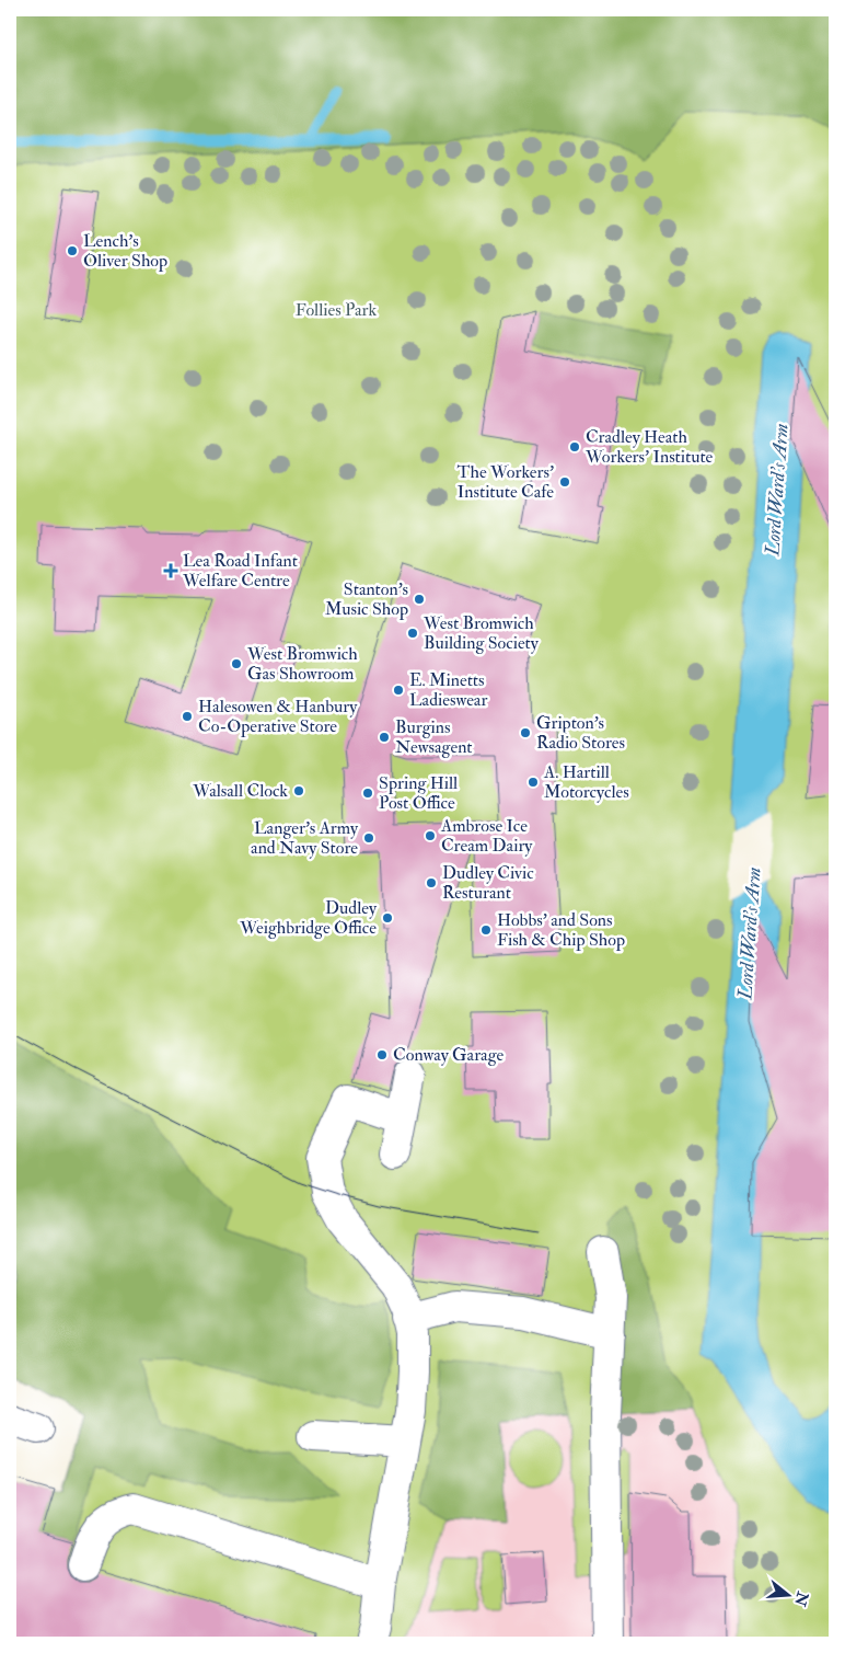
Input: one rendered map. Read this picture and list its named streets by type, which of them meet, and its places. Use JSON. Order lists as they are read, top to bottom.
{
  "water": ["Lord Ward's Arm"],
  "parks": ["Follies Park"],
  "places": {
    "other": [
      "Lench's Oliver Shop",
      "Cradley Heath Workers' Institute",
      "The Workers' Institute Cafe",
      "Stanton's Music Shop",
      "West Bromwich Building Society",
      "West Bromwich Gas Showroom",
      "E. Minetts Ladieswear",
      "Halesowen & Hanbury Co-Operative Store",
      "Gripton’s Radio Stores",
      "Burgins Newsagent",
      "A. Hartill Motorcycles",
      "Walsall Clock",
      "Spring Hill Post Office",
      "Ambrose Ice Cream Dairy",
      "Langer's Army and Navy Store",
      "Dudley Civic Resturant",
      "Dudley Weighbridge Office",
      "Hobbs’ and Sons Fish & Chip Shop",
      "Conway Garage"
    ],
    "health": ["Lea Road Infant Welfare Centre"]
  },
  "north": "right"
}
